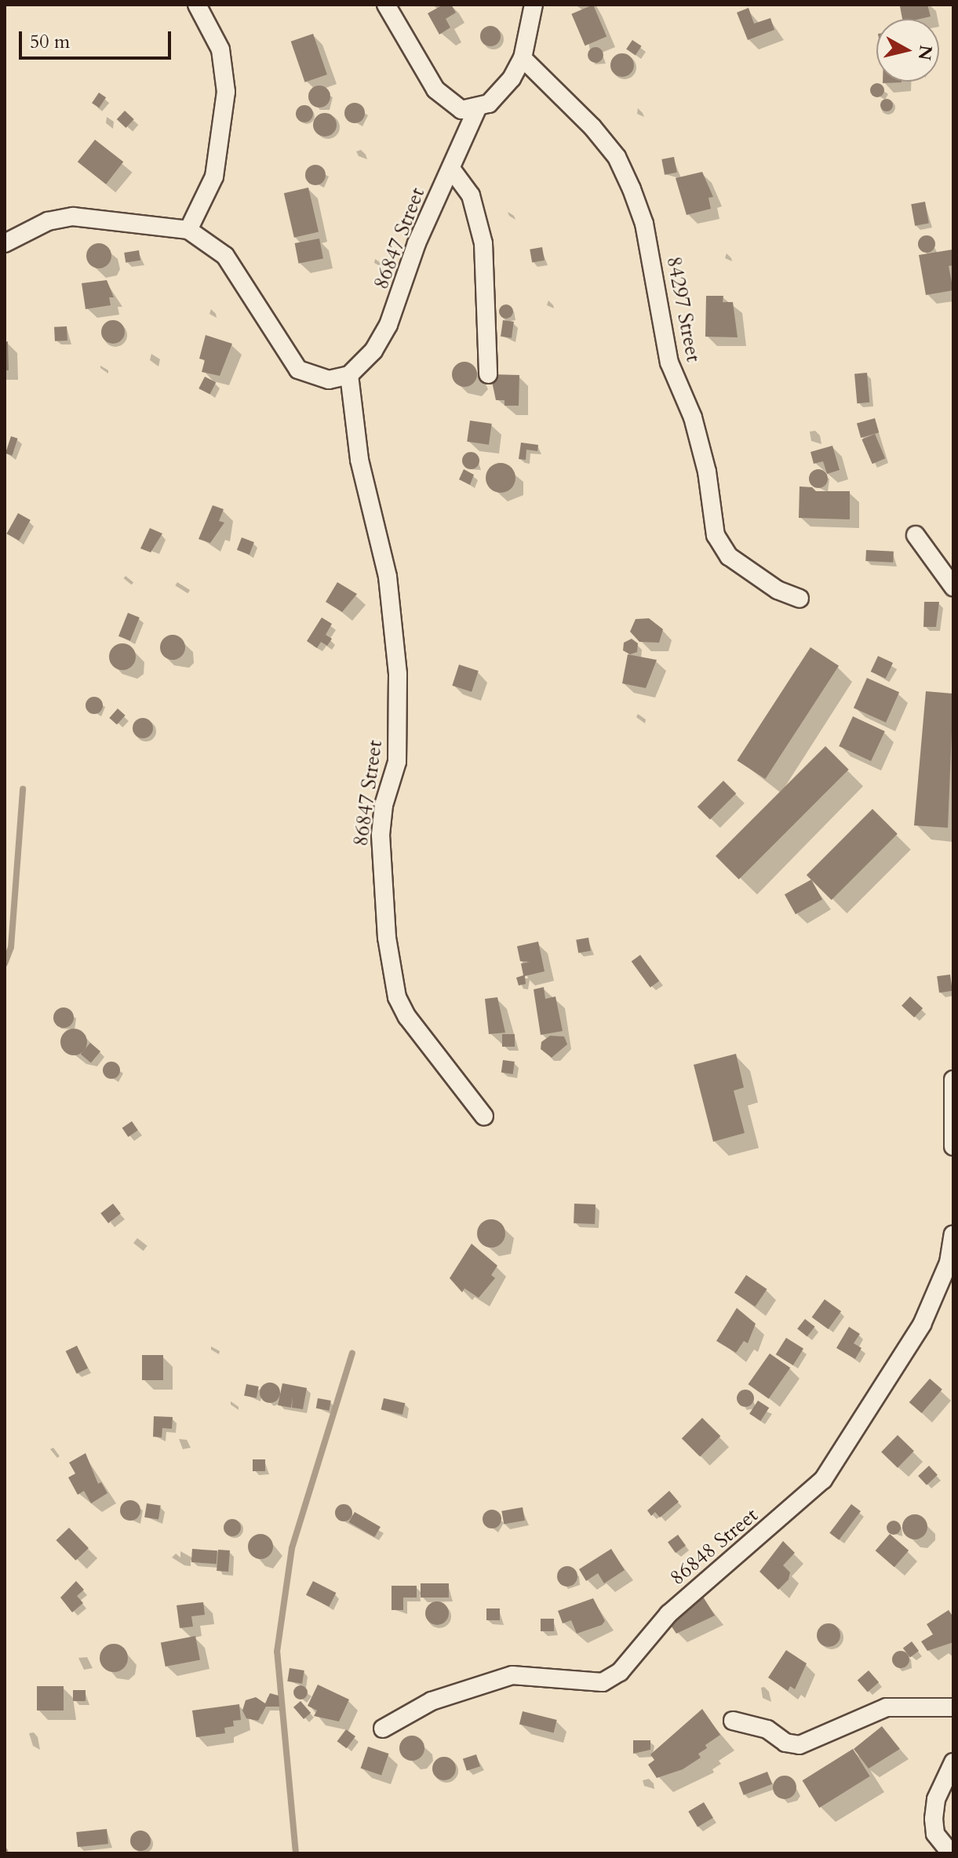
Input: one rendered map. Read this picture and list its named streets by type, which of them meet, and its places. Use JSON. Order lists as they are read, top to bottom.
{
  "streets": {
    "street": ["86847 Street", "84297 Street", "86848 Street"]
  },
  "scale_bar": "50 m",
  "north": "right"
}
